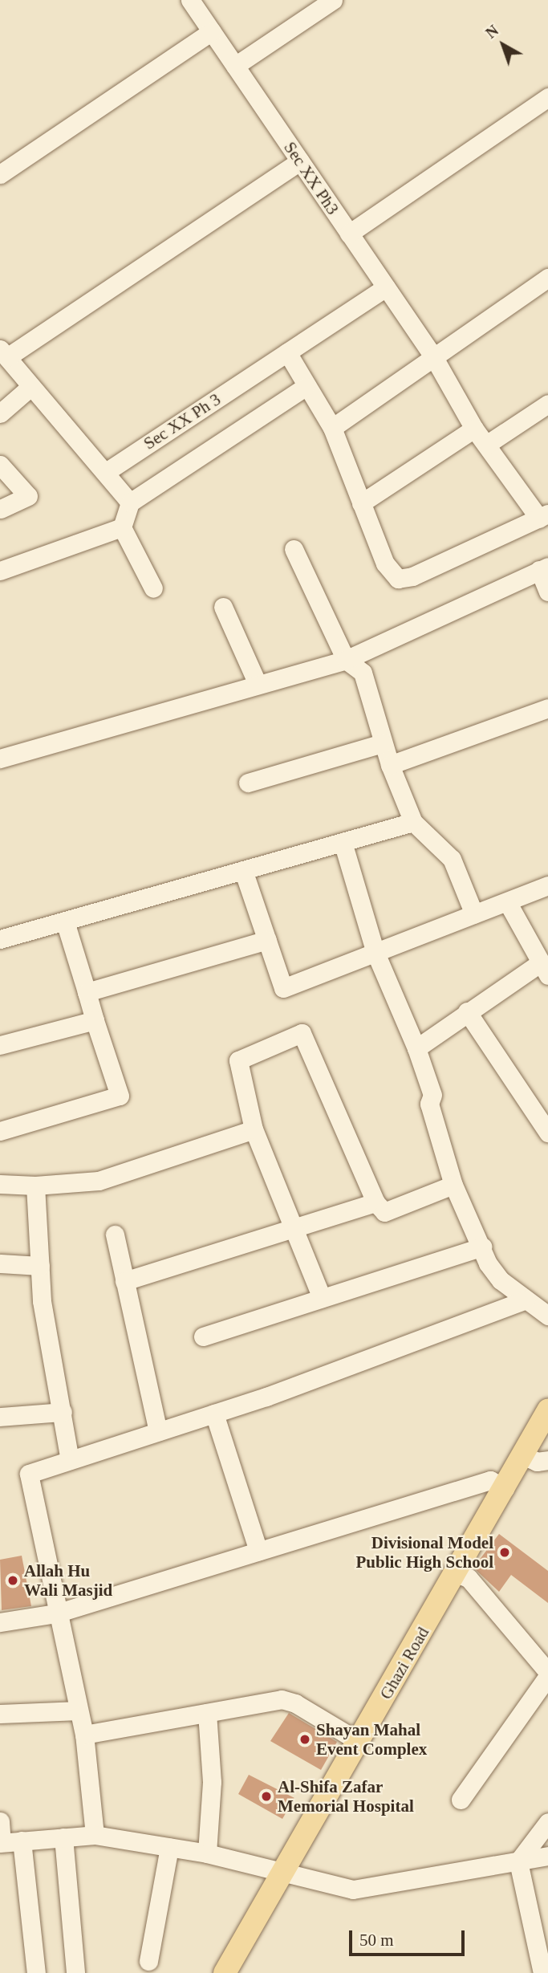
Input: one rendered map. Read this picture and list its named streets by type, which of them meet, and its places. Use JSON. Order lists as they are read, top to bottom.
{
  "streets": {
    "main road": ["Ghazi Road"],
    "street": ["Sec XX Ph3", "Sec XX Ph 3"]
  },
  "crossings": [
    ["Sec XX Ph3", "Sec XX Ph 3"]
  ],
  "places": [
    "Divisional Model Public High School",
    "Allah Hu Wali Masjid",
    "Shayan Mahal Event Complex",
    "Al-Shifa Zafar Memorial Hospital"
  ],
  "scale_bar": "50 m",
  "north": "top left"
}
